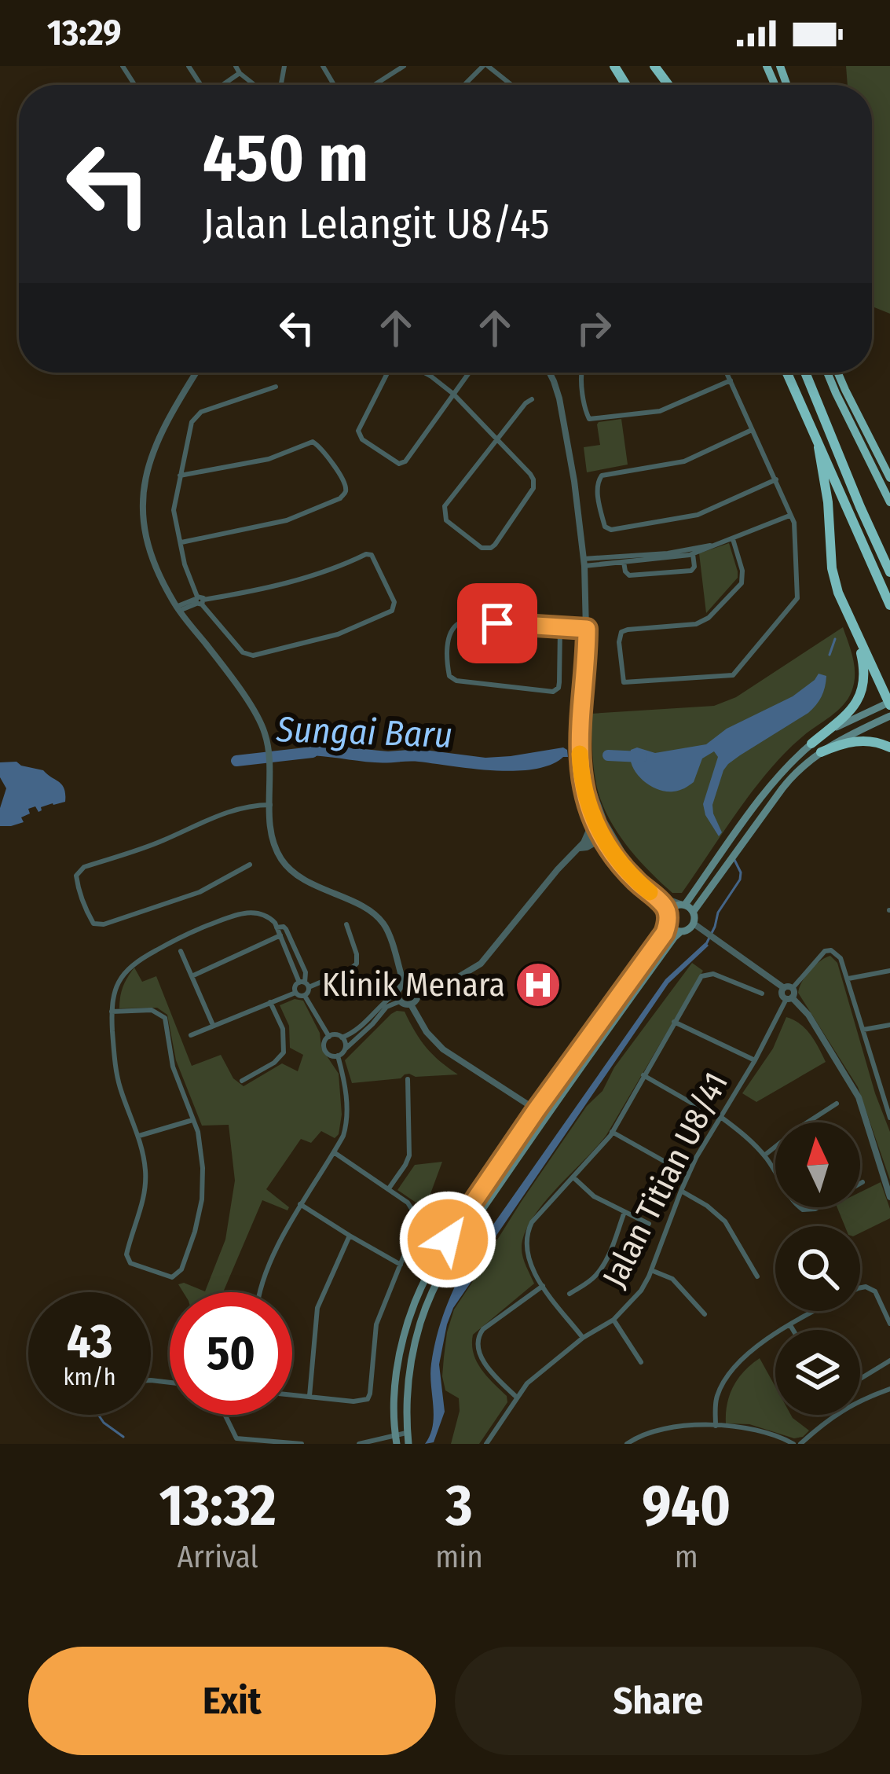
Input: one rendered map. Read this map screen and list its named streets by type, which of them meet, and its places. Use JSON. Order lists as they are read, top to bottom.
{
  "streets": {
    "street": ["Jalan Titian U8/41"]
  },
  "water": ["Sungai Baru"],
  "places": {
    "hospital": ["Klinik Menara"]
  },
  "north": "top",
  "page": {
    "status": "13:29",
    "turn": ["450 m", "Jalan Lelangit U8/45"],
    "speed": "43 km/h",
    "limit": "50",
    "eta": [
      "13:32",
      "Arrival",
      "3",
      "min",
      "940",
      "m"
    ],
    "buttons": ["Exit", "Share"]
  }
}
